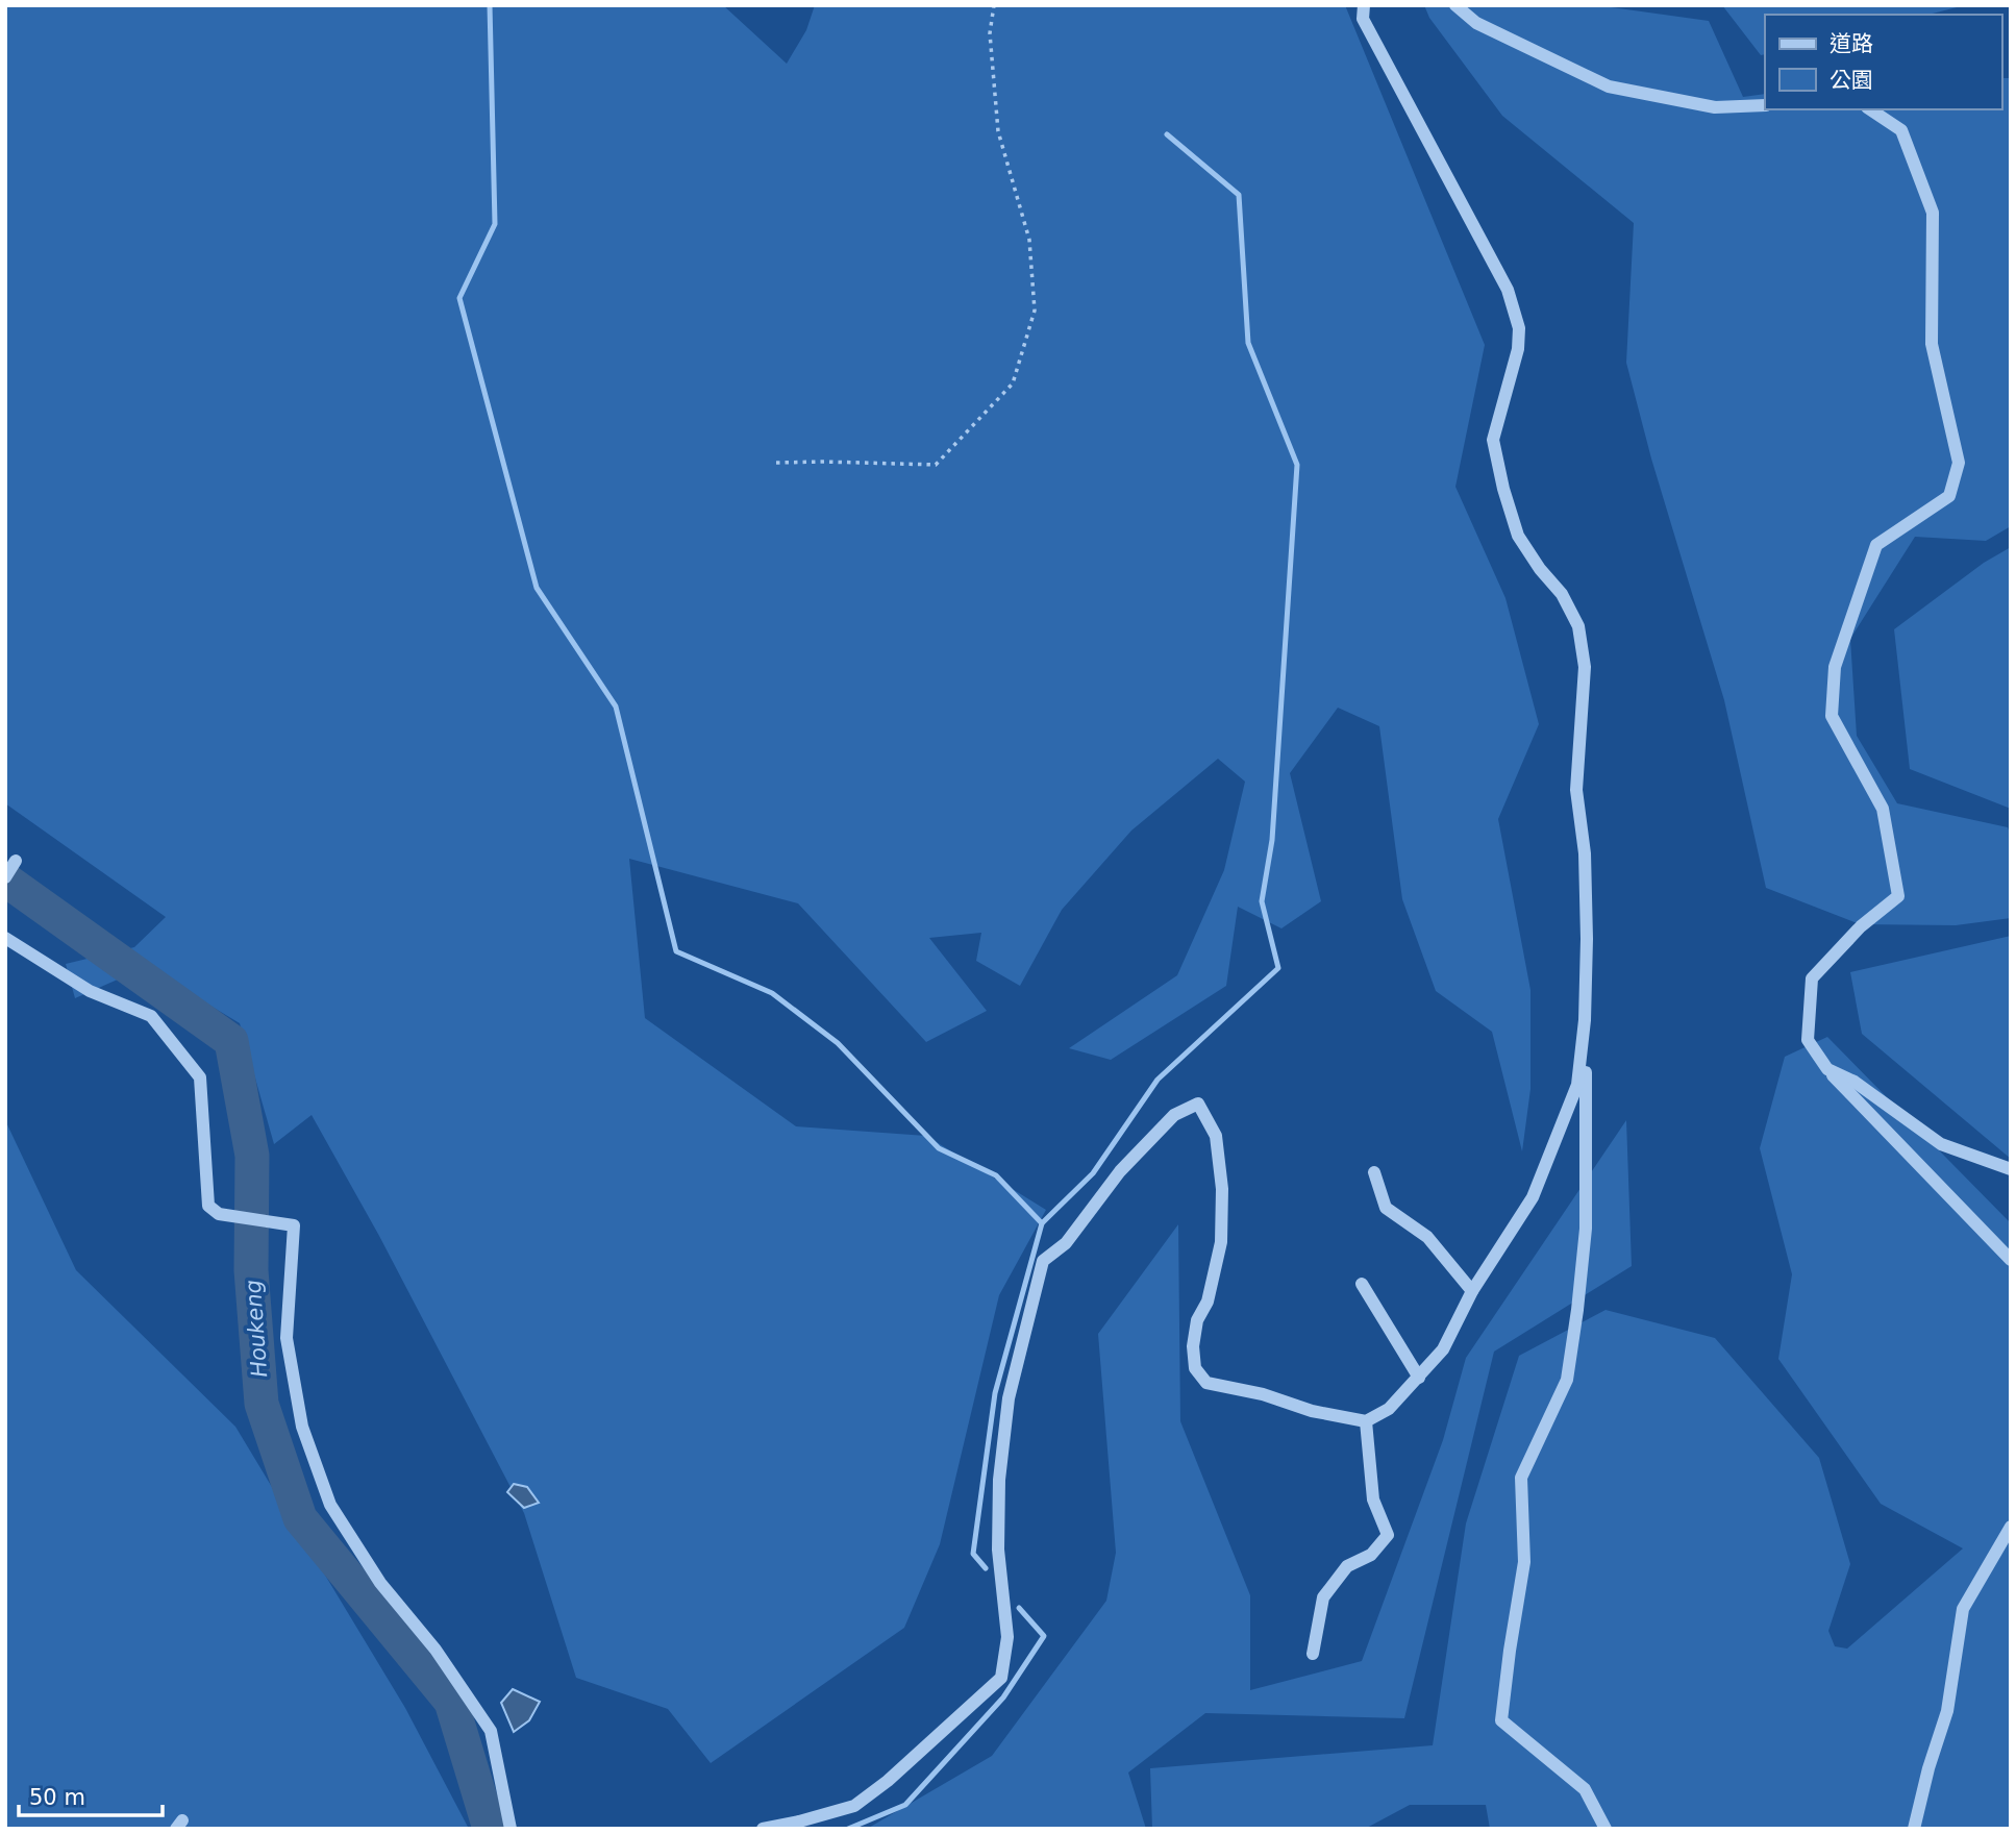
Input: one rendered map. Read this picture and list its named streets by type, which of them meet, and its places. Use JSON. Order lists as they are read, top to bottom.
{
  "water": ["Houkeng"],
  "legend": ["道路", "公園"],
  "scale_bar": "50 m"
}
